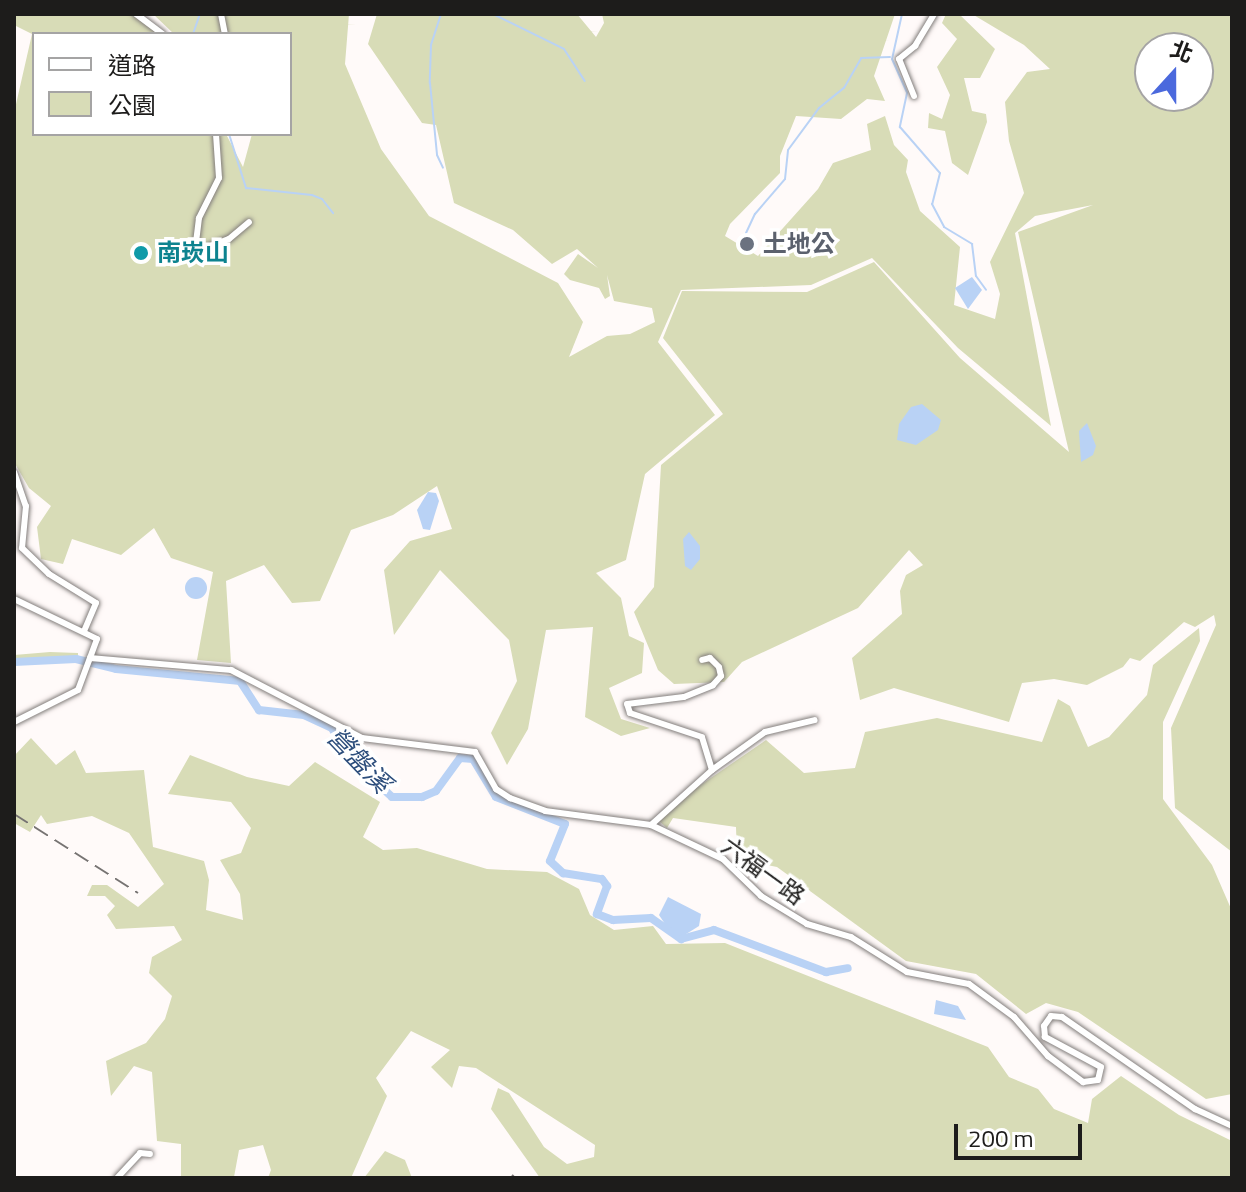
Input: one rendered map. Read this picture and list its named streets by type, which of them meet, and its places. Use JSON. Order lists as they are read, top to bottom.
{
  "streets": {
    "street": ["六福一路"]
  },
  "water": ["營盤溪"],
  "places": ["土地公", "南崁山"],
  "legend": ["道路", "公園"],
  "scale_bar": "200 m",
  "north": "top"
}
